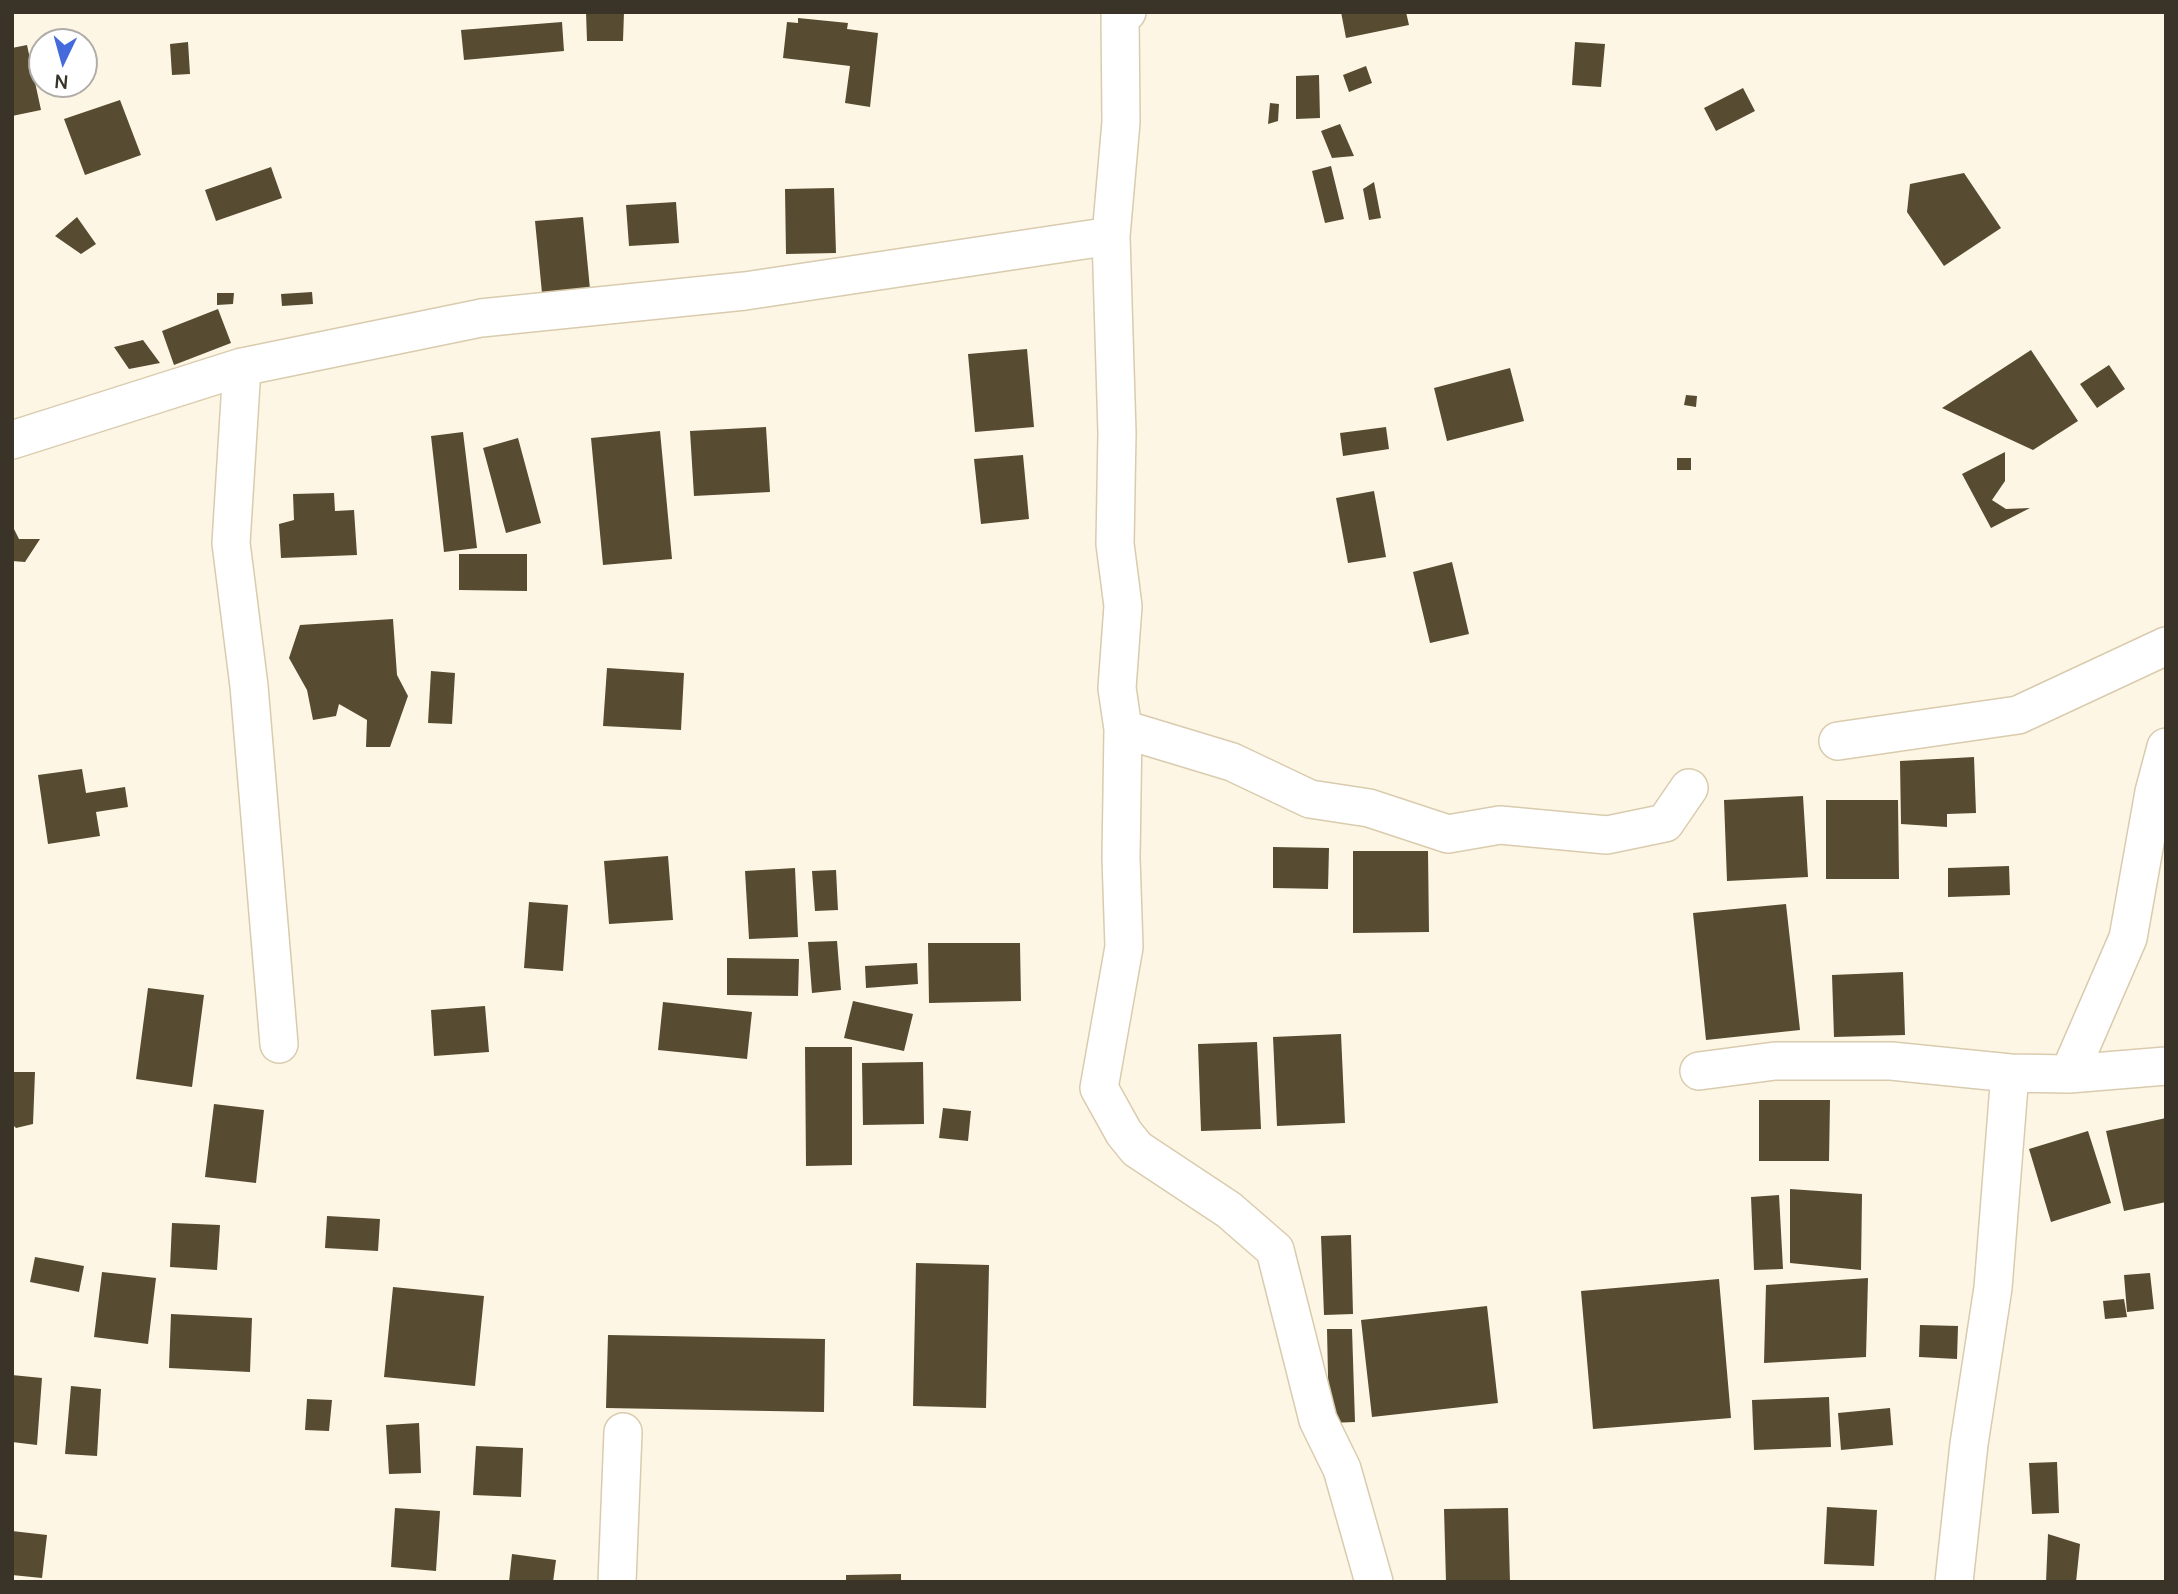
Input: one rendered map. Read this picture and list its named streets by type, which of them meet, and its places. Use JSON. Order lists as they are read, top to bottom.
{
  "north": "bottom"
}
